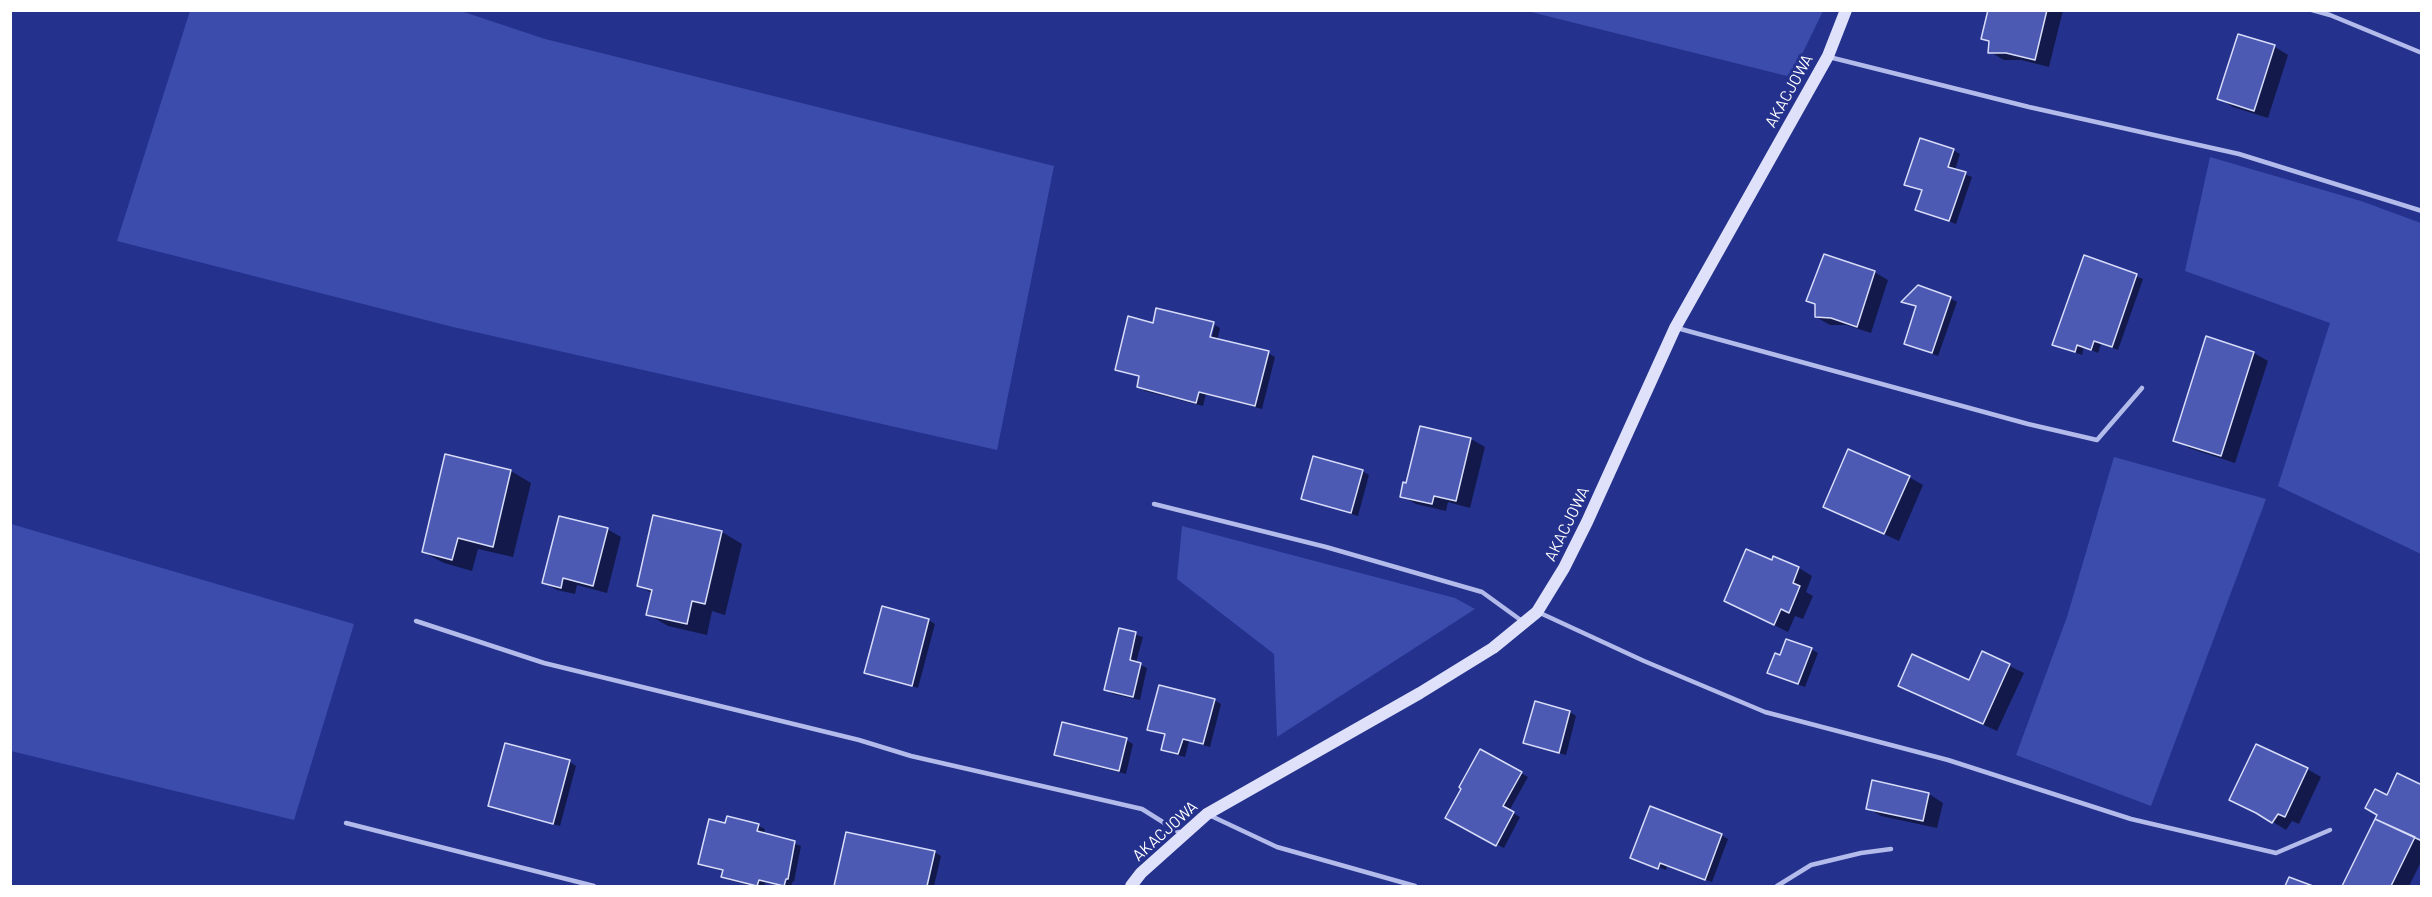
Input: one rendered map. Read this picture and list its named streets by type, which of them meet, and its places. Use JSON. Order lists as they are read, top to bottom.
{
  "streets": {
    "street": ["AKACJOWA"]
  }
}
